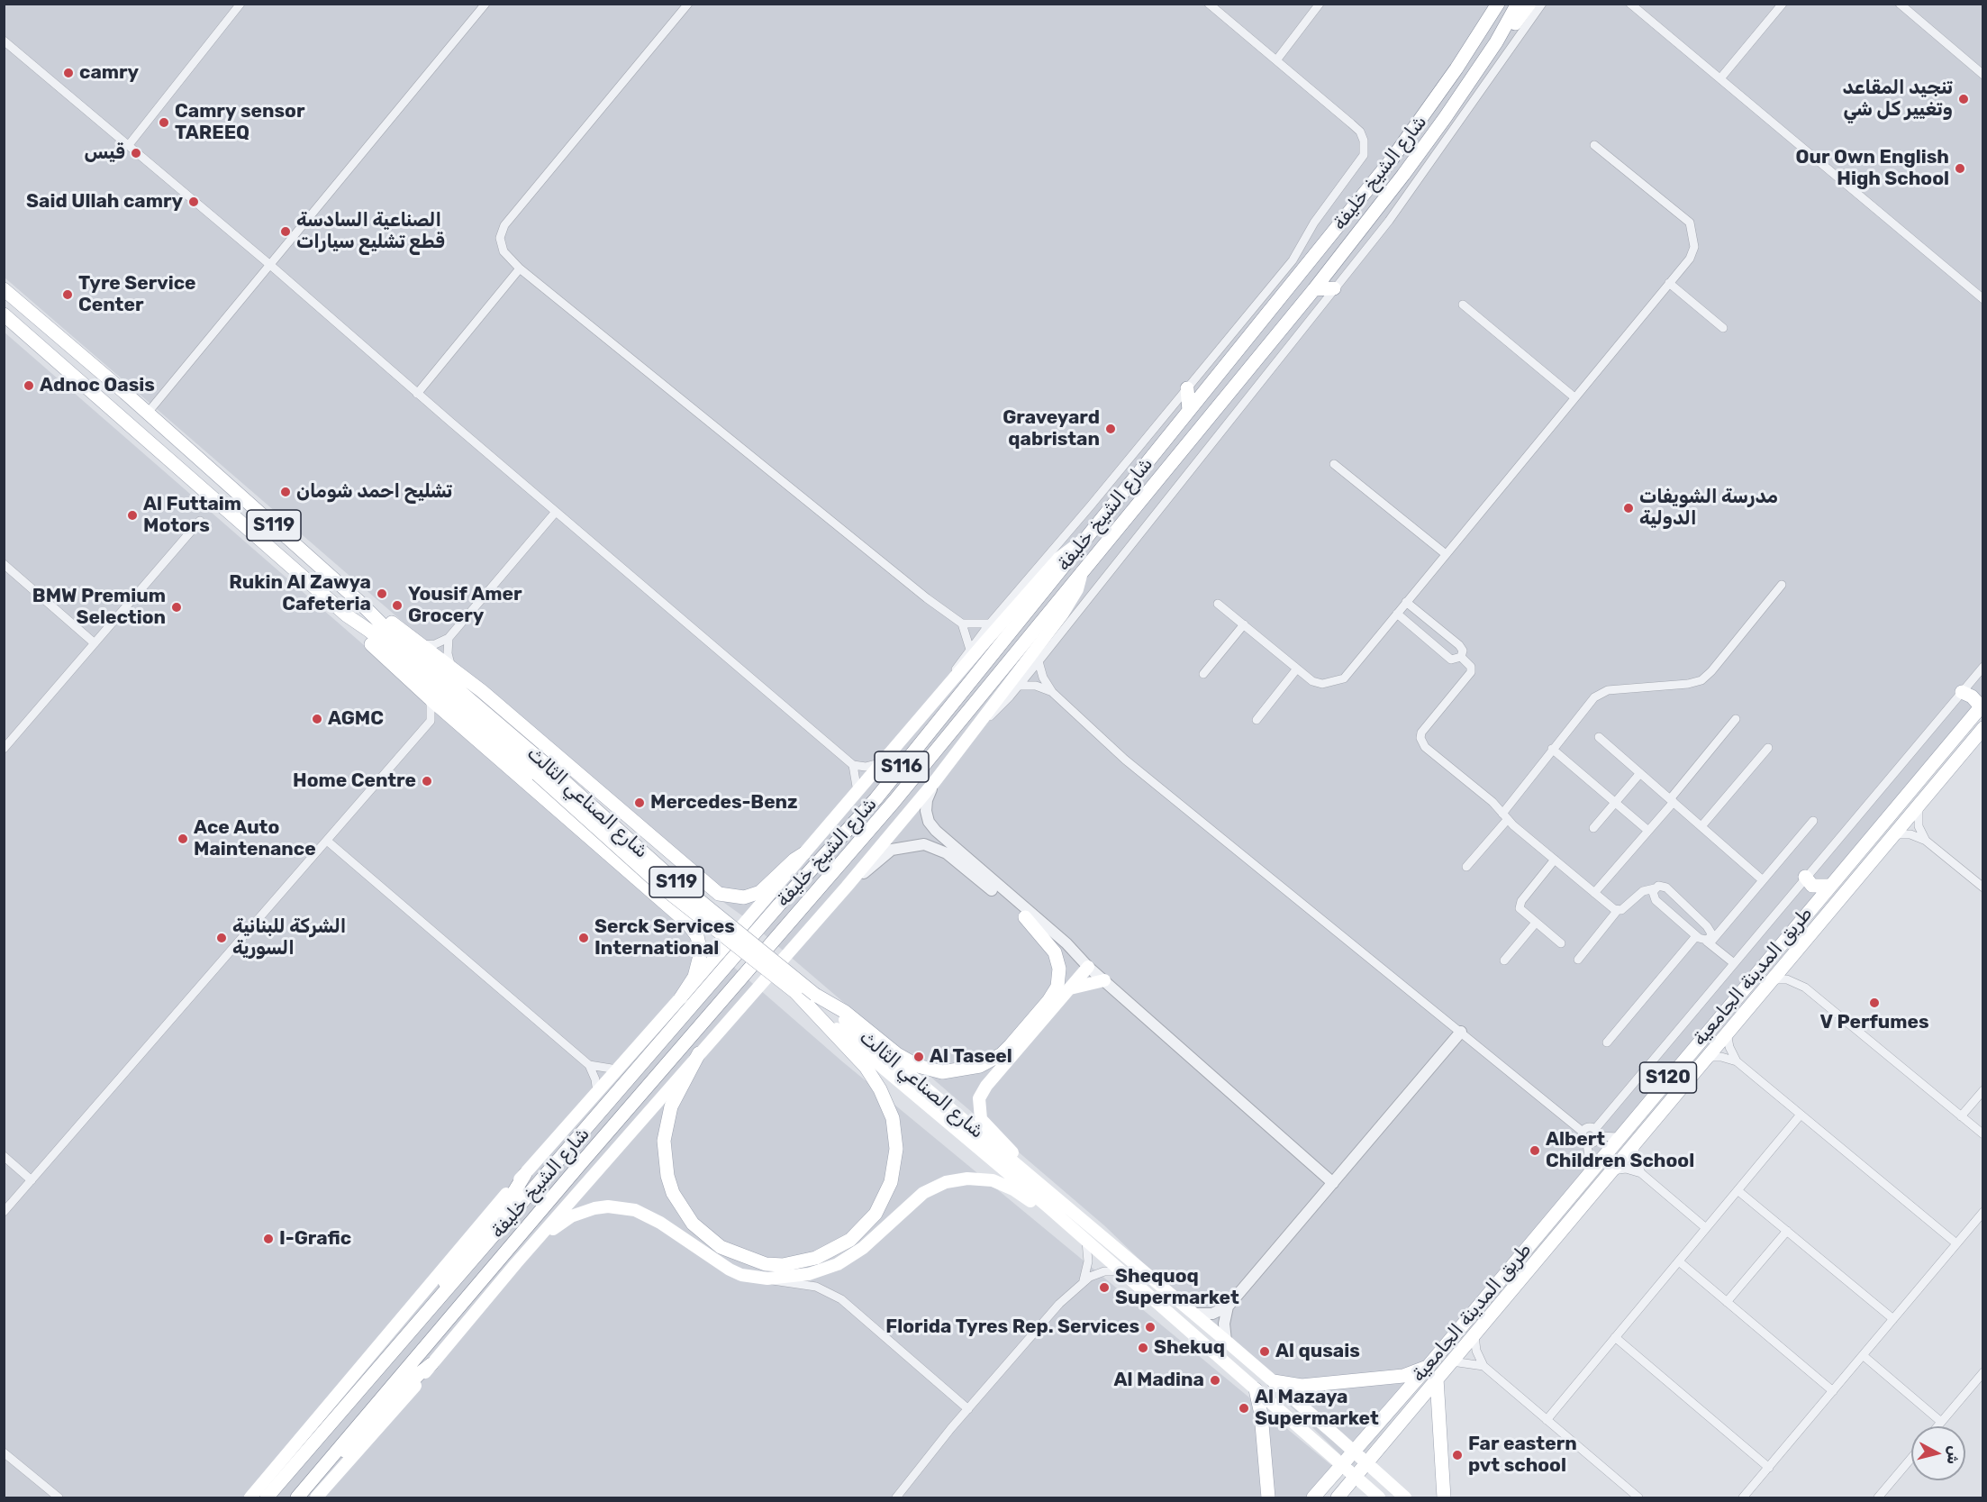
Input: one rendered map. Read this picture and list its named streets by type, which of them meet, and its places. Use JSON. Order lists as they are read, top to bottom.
{
  "streets": {
    "main road": [
      "شارع الشيخ خليفة",
      "S119",
      "S116",
      "شارع الصناعي الثالث",
      "طريق المدينة الجامعية",
      "S120"
    ]
  },
  "crossings": [
    ["شارع الصناعي الثالث", "طريق المدينة الجامعية"]
  ],
  "places": [
    "camry",
    "تنجيد المقاعد وتغيير كل شي",
    "Camry sensor TAREEQ",
    "قيس",
    "Our Own English High School",
    "Said Ullah camry",
    "الصناعية السادسة قطع تشليع سيارات",
    "Tyre Service Center",
    "Adnoc Oasis",
    "Graveyard qabristan",
    "تشليح احمد شومان",
    "مدرسة الشويفات الدولية",
    "Al Futtaim Motors",
    "Rukin Al Zawya Cafeteria",
    "Yousif Amer Grocery",
    "BMW Premium Selection",
    "AGMC",
    "Home Centre",
    "Mercedes-Benz",
    "Ace Auto Maintenance",
    "الشركة للبنانية السورية",
    "Serck Services International",
    "V Perfumes",
    "Al Taseel",
    "Albert Children School",
    "I-Grafic",
    "Shequoq Supermarket",
    "Florida Tyres Rep. Services",
    "Shekuq",
    "Al qusais",
    "Al Madina",
    "Al Mazaya Supermarket",
    "Far eastern pvt school"
  ],
  "north": "right"
}
